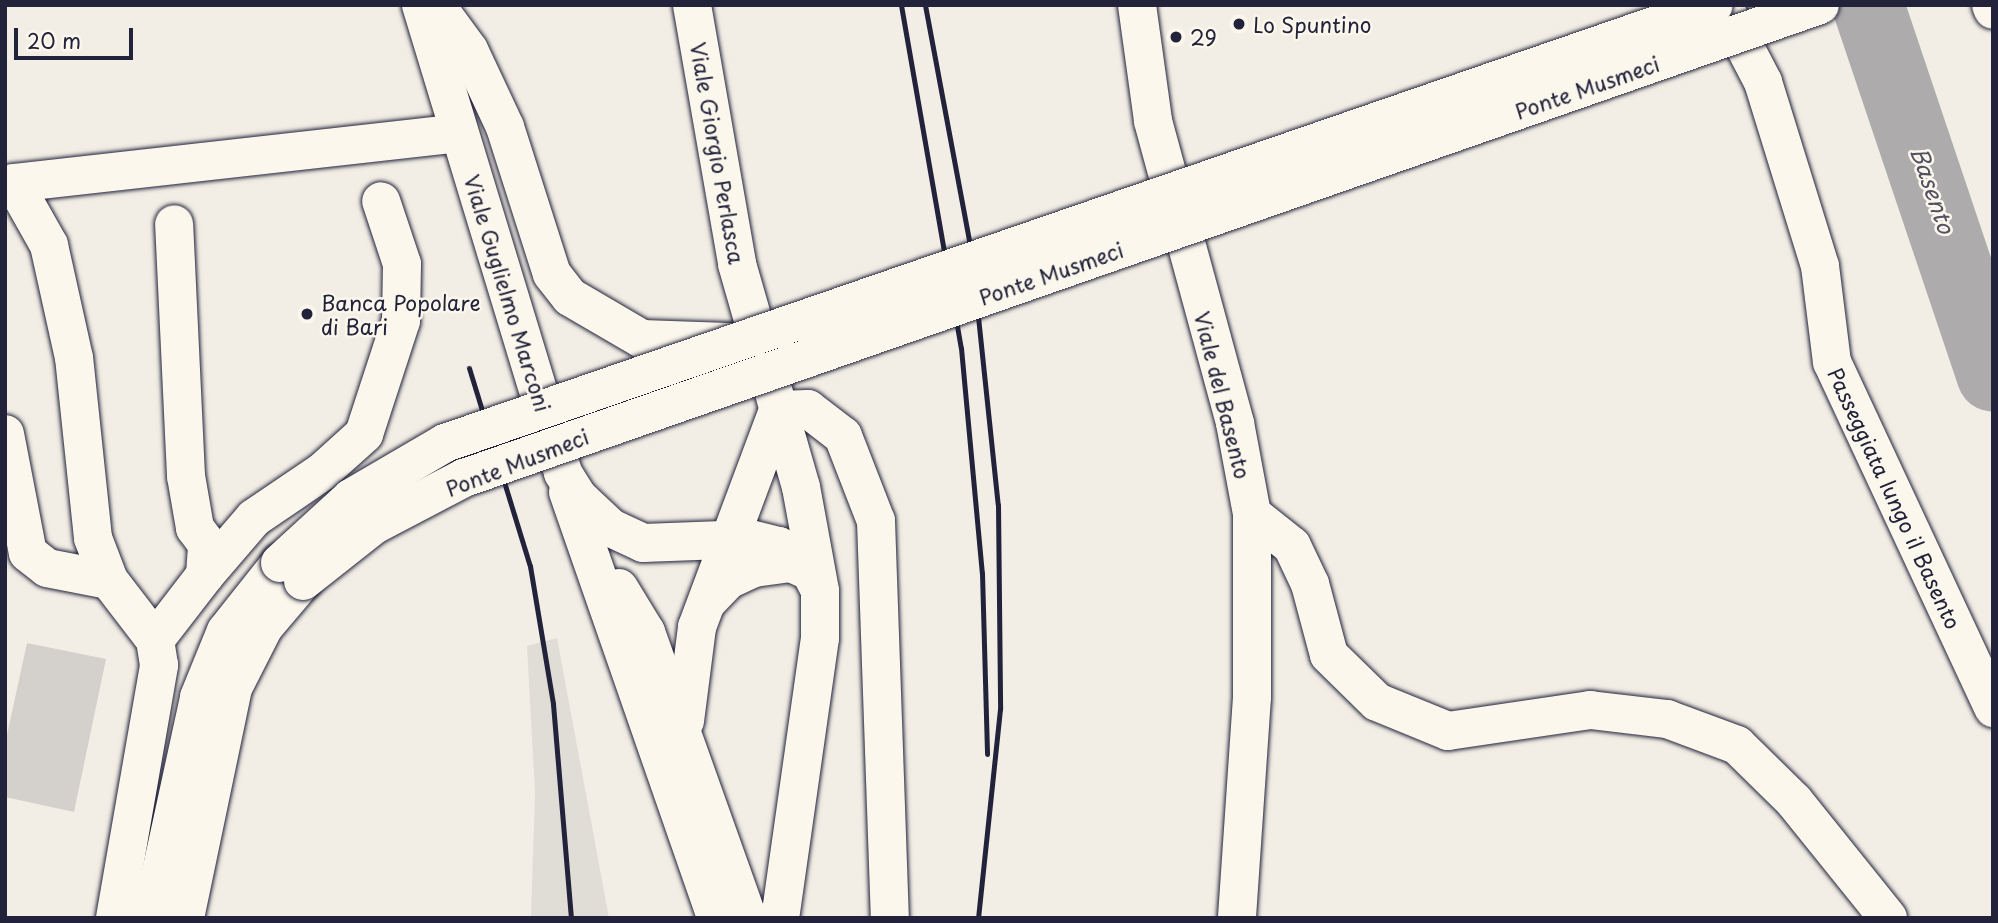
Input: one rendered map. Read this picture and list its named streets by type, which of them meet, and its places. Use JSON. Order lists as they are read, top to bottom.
{
  "streets": {
    "street": [
      "Ponte Musmeci",
      "Viale Giorgio Perlasca",
      "Viale Guglielmo Marconi",
      "Viale del Basento",
      "Passeggiata lungo il Basento"
    ]
  },
  "water": ["Basento"],
  "places": ["Lo Spuntino", "29", "Banca Popolare di Bari"],
  "scale_bar": "20 m"
}
